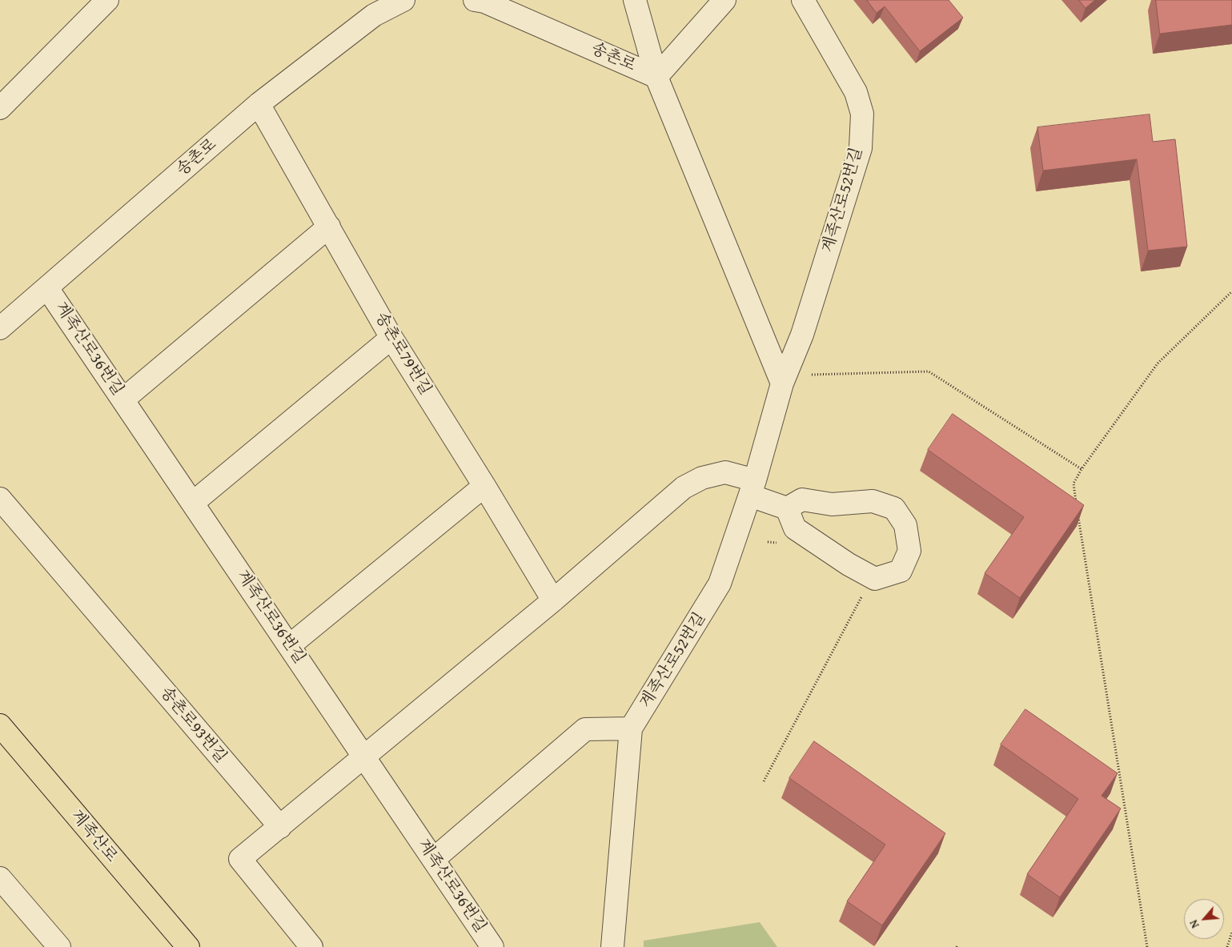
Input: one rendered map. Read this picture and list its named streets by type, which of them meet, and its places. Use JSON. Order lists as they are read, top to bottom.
{
  "streets": {
    "main road": ["계족산로"],
    "street": [
      "송촌로",
      "계족산로52번길",
      "계족산로36번길",
      "송촌로79번길",
      "송촌로93번길"
    ]
  },
  "crossings": [
    ["송촌로", "계족산로36번길"],
    ["송촌로", "송촌로79번길"]
  ],
  "north": "bottom left"
}
